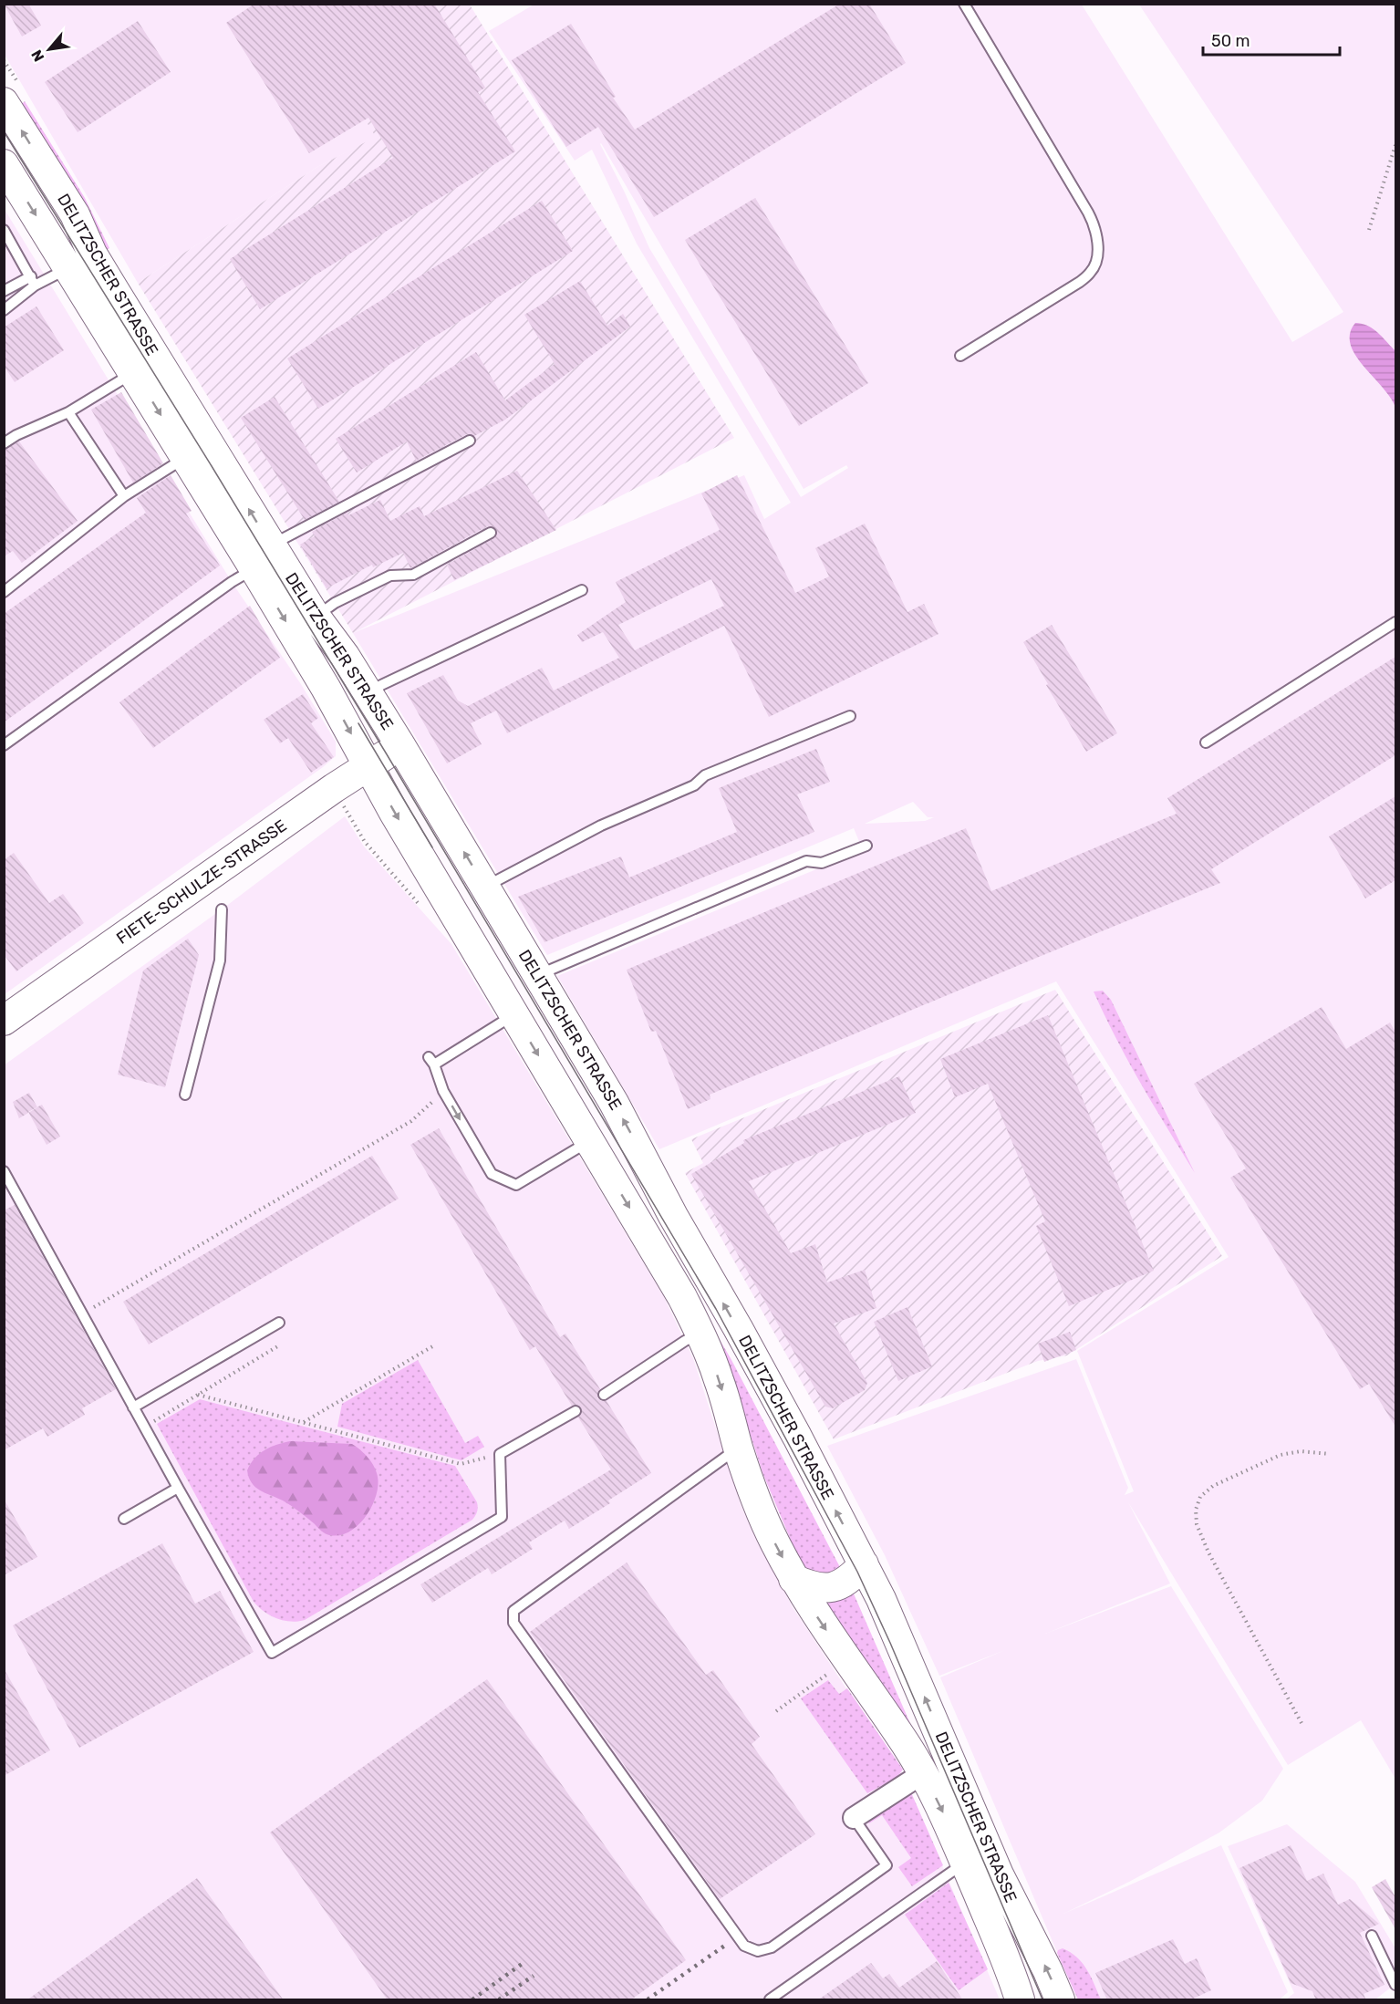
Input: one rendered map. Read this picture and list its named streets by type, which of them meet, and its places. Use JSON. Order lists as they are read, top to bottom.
{
  "streets": {
    "main road": ["DELITZSCHER STRASSE", "FIETE-SCHULZE-STRASSE"]
  },
  "crossings": [
    ["DELITZSCHER STRASSE", "FIETE-SCHULZE-STRASSE"]
  ],
  "scale_bar": "50 m",
  "north": "bottom left"
}
